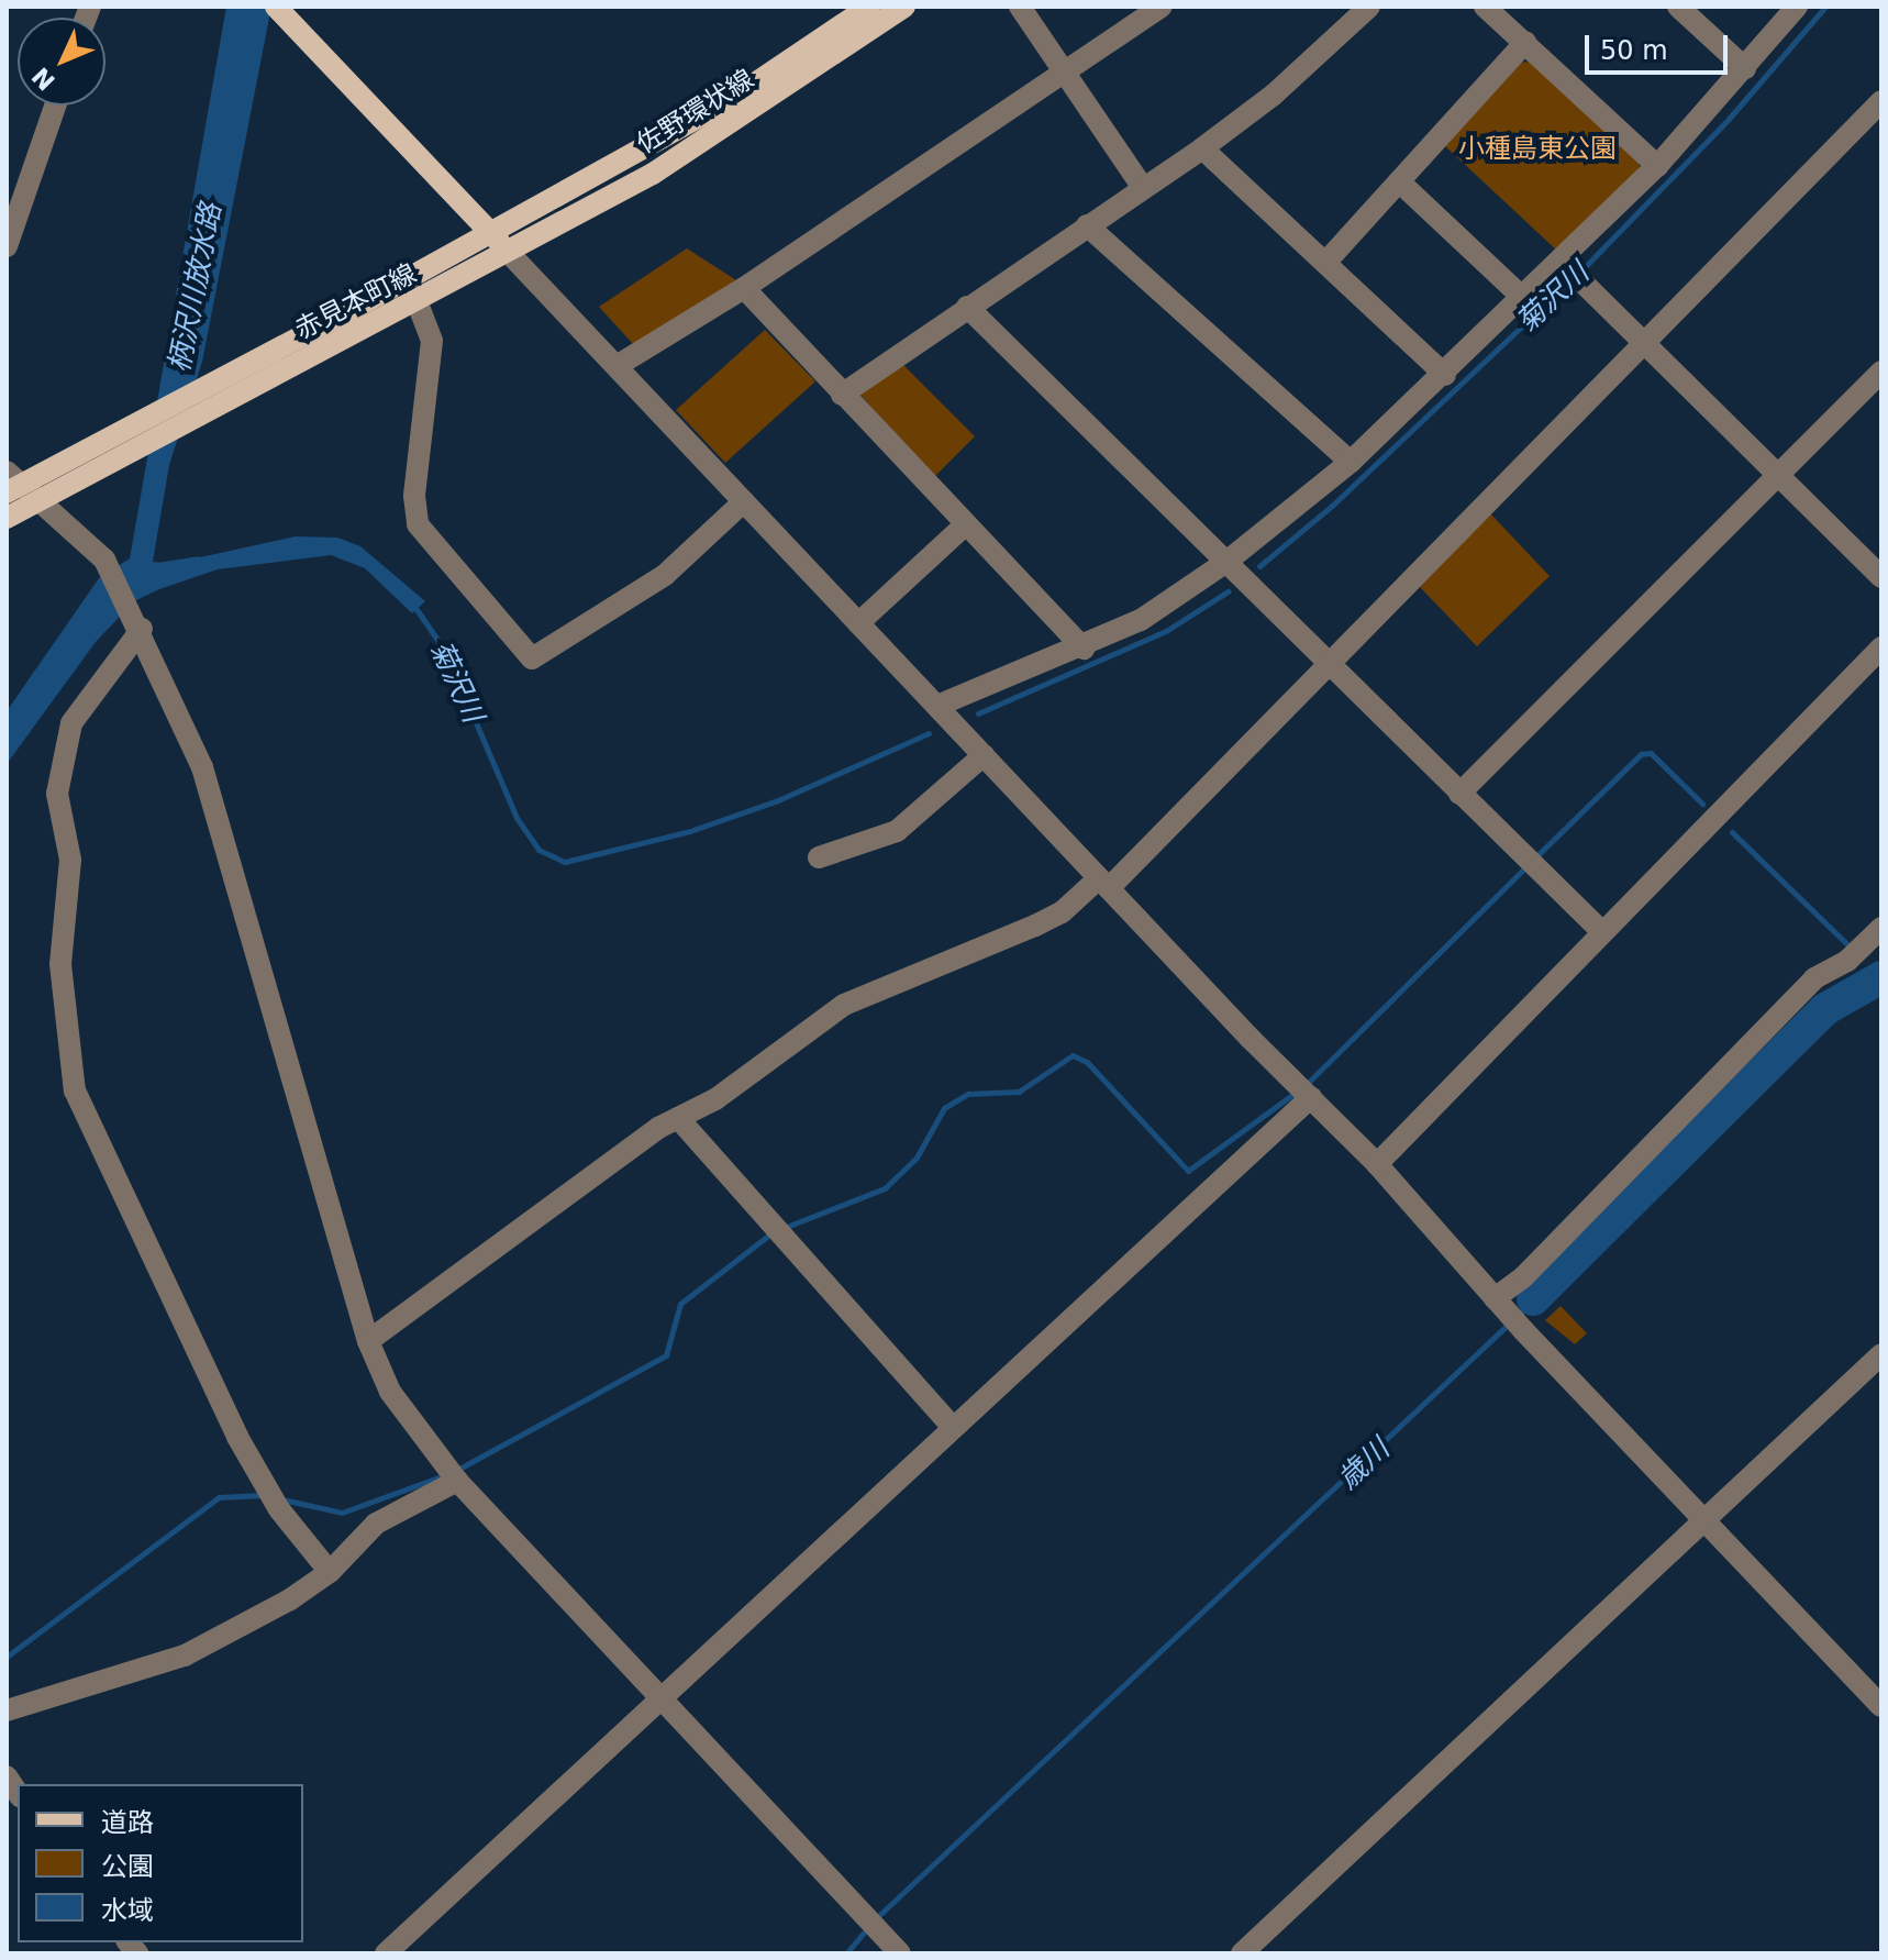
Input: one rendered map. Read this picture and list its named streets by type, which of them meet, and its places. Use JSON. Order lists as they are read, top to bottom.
{
  "streets": {
    "main road": ["佐野環状線", "赤見本町線"]
  },
  "crossings": [
    ["佐野環状線", "赤見本町線"]
  ],
  "water": ["柄沢川放水路", "菊沢川", "歳川"],
  "parks": ["小種島東公園"],
  "legend": ["道路", "公園", "水域"],
  "scale_bar": "50 m",
  "north": "bottom left"
}
